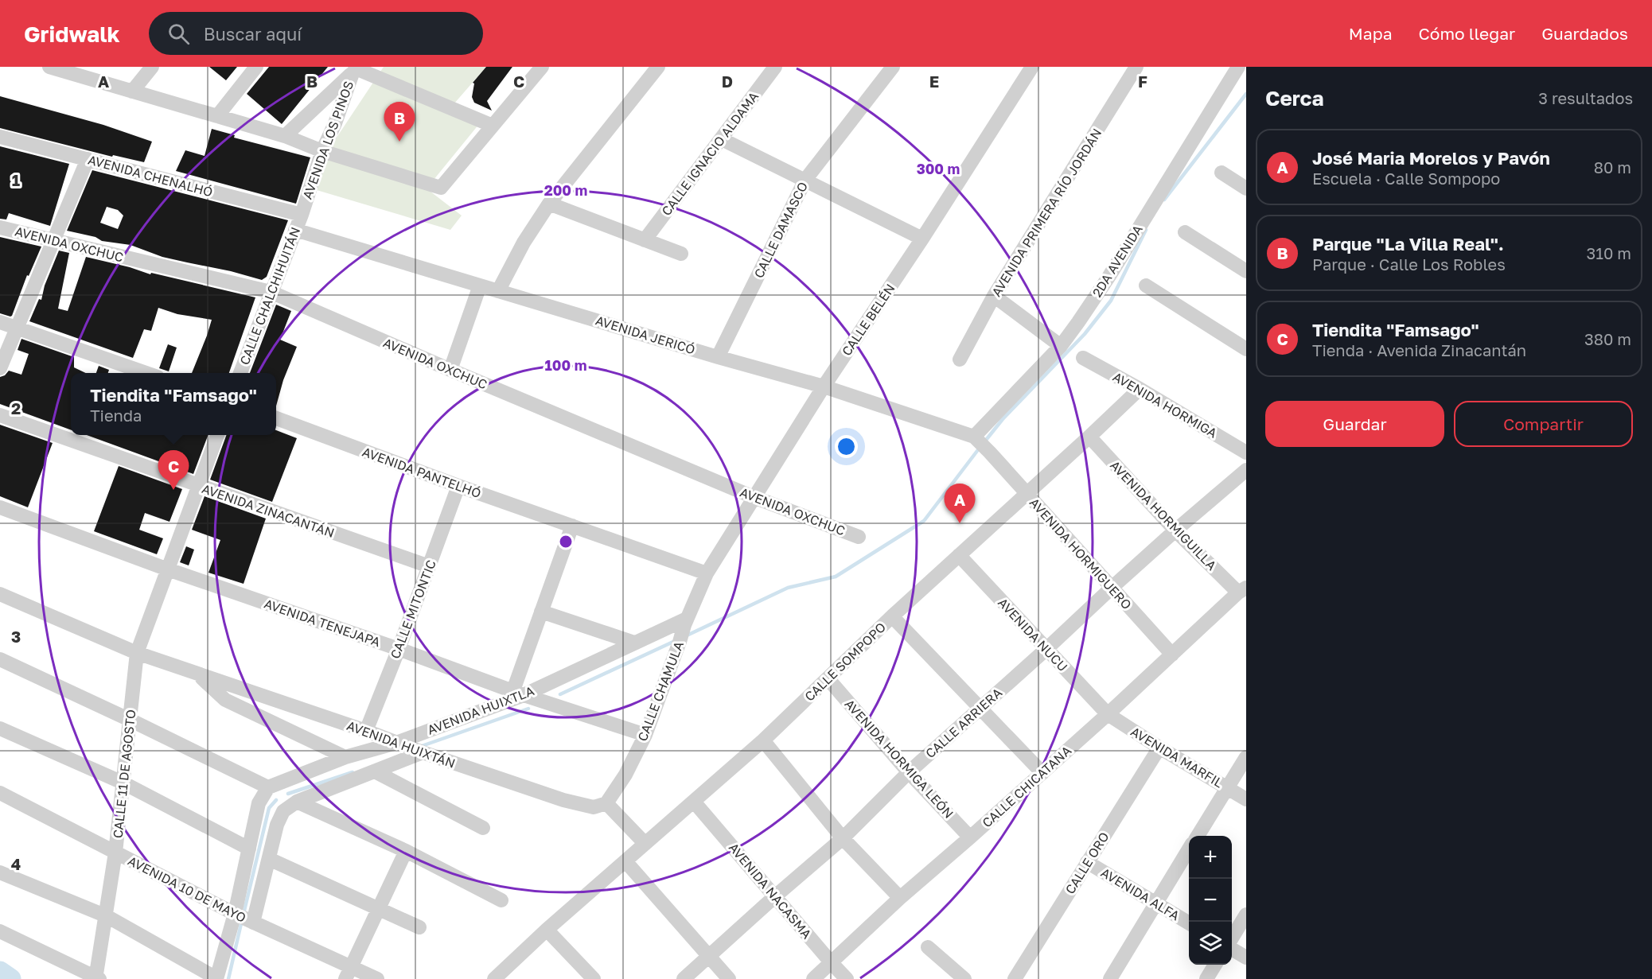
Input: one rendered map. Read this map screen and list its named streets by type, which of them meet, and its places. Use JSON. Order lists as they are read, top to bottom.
{
  "streets": {
    "street": [
      "AVENIDA LOS PINOS",
      "CALLE IGNACIO ALDAMA",
      "AVENIDA CHENALHÓ",
      "AVENIDA PRIMERA RÍO JORDÁN",
      "CALLE DAMASCO",
      "AVENIDA OXCHUC",
      "2DA AVENIDA",
      "CALLE CHALCHIHUITÁN",
      "CALLE BELÉN",
      "AVENIDA JERICÓ",
      "AVENIDA HORMIGA",
      "AVENIDA PANTELHÓ",
      "AVENIDA ZINACANTÁN",
      "AVENIDA HORMIGUILLA",
      "AVENIDA HORMIGUERO",
      "CALLE MITONTIC",
      "AVENIDA TENEJAPA",
      "AVENIDA NUCU",
      "CALLE SOMPOPO",
      "CALLE CHAMULA",
      "AVENIDA HUIXTLA",
      "CALLE ARRIERA",
      "AVENIDA HUIXTÁN",
      "AVENIDA MARFIL",
      "AVENIDA HORMIGA LEÓN",
      "CALLE 11 DE AGOSTO",
      "CALLE CHICATANA",
      "CALLE ORO",
      "AVENIDA 10 DE MAYO",
      "AVENIDA NACASMA",
      "AVENIDA ALFA"
    ]
  },
  "crossings": [
    ["AVENIDA LOS PINOS", "AVENIDA CHENALHÓ"],
    ["AVENIDA LOS PINOS", "CALLE CHALCHIHUITÁN"],
    ["AVENIDA CHENALHÓ", "CALLE CHALCHIHUITÁN"],
    ["CALLE DAMASCO", "AVENIDA JERICÓ"],
    ["AVENIDA OXCHUC", "CALLE CHALCHIHUITÁN"],
    ["AVENIDA OXCHUC", "CALLE BELÉN"],
    ["2DA AVENIDA", "AVENIDA JERICÓ"],
    ["CALLE CHALCHIHUITÁN", "AVENIDA JERICÓ"],
    ["CALLE BELÉN", "AVENIDA JERICÓ"],
    ["CALLE BELÉN", "CALLE CHAMULA"],
    ["AVENIDA JERICÓ", "AVENIDA HORMIGUERO"],
    ["AVENIDA HORMIGA", "CALLE SOMPOPO"],
    ["AVENIDA PANTELHÓ", "CALLE MITONTIC"],
    ["AVENIDA ZINACANTÁN", "CALLE MITONTIC"],
    ["AVENIDA HORMIGUILLA", "CALLE SOMPOPO"],
    ["AVENIDA HORMIGUILLA", "CALLE ARRIERA"],
    ["AVENIDA HORMIGUILLA", "CALLE CHICATANA"],
    ["AVENIDA HORMIGUERO", "CALLE SOMPOPO"],
    ["AVENIDA HORMIGUERO", "CALLE ARRIERA"],
    ["AVENIDA HORMIGUERO", "CALLE CHICATANA"],
    ["CALLE MITONTIC", "AVENIDA TENEJAPA"],
    ["CALLE MITONTIC", "AVENIDA HUIXTÁN"],
    ["AVENIDA TENEJAPA", "CALLE CHAMULA"],
    ["AVENIDA TENEJAPA", "AVENIDA HUIXTLA"],
    ["AVENIDA NUCU", "CALLE SOMPOPO"],
    ["AVENIDA NUCU", "CALLE ARRIERA"],
    ["AVENIDA NUCU", "AVENIDA MARFIL"],
    ["AVENIDA NUCU", "CALLE CHICATANA"],
    ["CALLE SOMPOPO", "AVENIDA HORMIGA LEÓN"],
    ["CALLE SOMPOPO", "AVENIDA NACASMA"],
    ["CALLE CHAMULA", "AVENIDA HUIXTLA"],
    ["CALLE CHAMULA", "AVENIDA HUIXTÁN"],
    ["AVENIDA HUIXTLA", "AVENIDA HUIXTÁN"],
    ["CALLE ARRIERA", "AVENIDA HORMIGA LEÓN"],
    ["CALLE ARRIERA", "AVENIDA NACASMA"],
    ["AVENIDA HUIXTÁN", "CALLE 11 DE AGOSTO"],
    ["AVENIDA MARFIL", "CALLE CHICATANA"],
    ["AVENIDA MARFIL", "CALLE ORO"],
    ["AVENIDA HORMIGA LEÓN", "CALLE CHICATANA"],
    ["CALLE 11 DE AGOSTO", "AVENIDA 10 DE MAYO"],
    ["CALLE CHICATANA", "AVENIDA NACASMA"],
    ["CALLE ORO", "AVENIDA ALFA"]
  ],
  "page": {
    "header": "Gridwalk",
    "search": "Buscar aquí",
    "nav": ["Mapa", "Cómo llegar", "Guardados"],
    "heading": ["Cerca", "3 resultados"],
    "pins": ["B", "C", "A"],
    "list": [
      {
        "mark": "A",
        "name": "José Maria Morelos y Pavón",
        "note": "Escuela · Calle Sompopo",
        "value": "80 m"
      },
      {
        "mark": "B",
        "name": "Parque \"La Villa Real\".",
        "note": "Parque · Calle Los Robles",
        "value": "310 m"
      },
      {
        "mark": "C",
        "name": "Tiendita \"Famsago\"",
        "note": "Tienda · Avenida Zinacantán",
        "value": "380 m"
      }
    ],
    "popup": ["Tiendita \"Famsago\"", "Tienda"],
    "buttons": ["Guardar", "Compartir"],
    "map_buttons": ["+", "−"]
  },
  "grid": {
    "columns": [
      "A",
      "B",
      "C",
      "D",
      "E",
      "F"
    ],
    "rows": [
      "1",
      "2",
      "3",
      "4"
    ]
  },
  "rings": ["300 m", "200 m", "100 m"]
}
